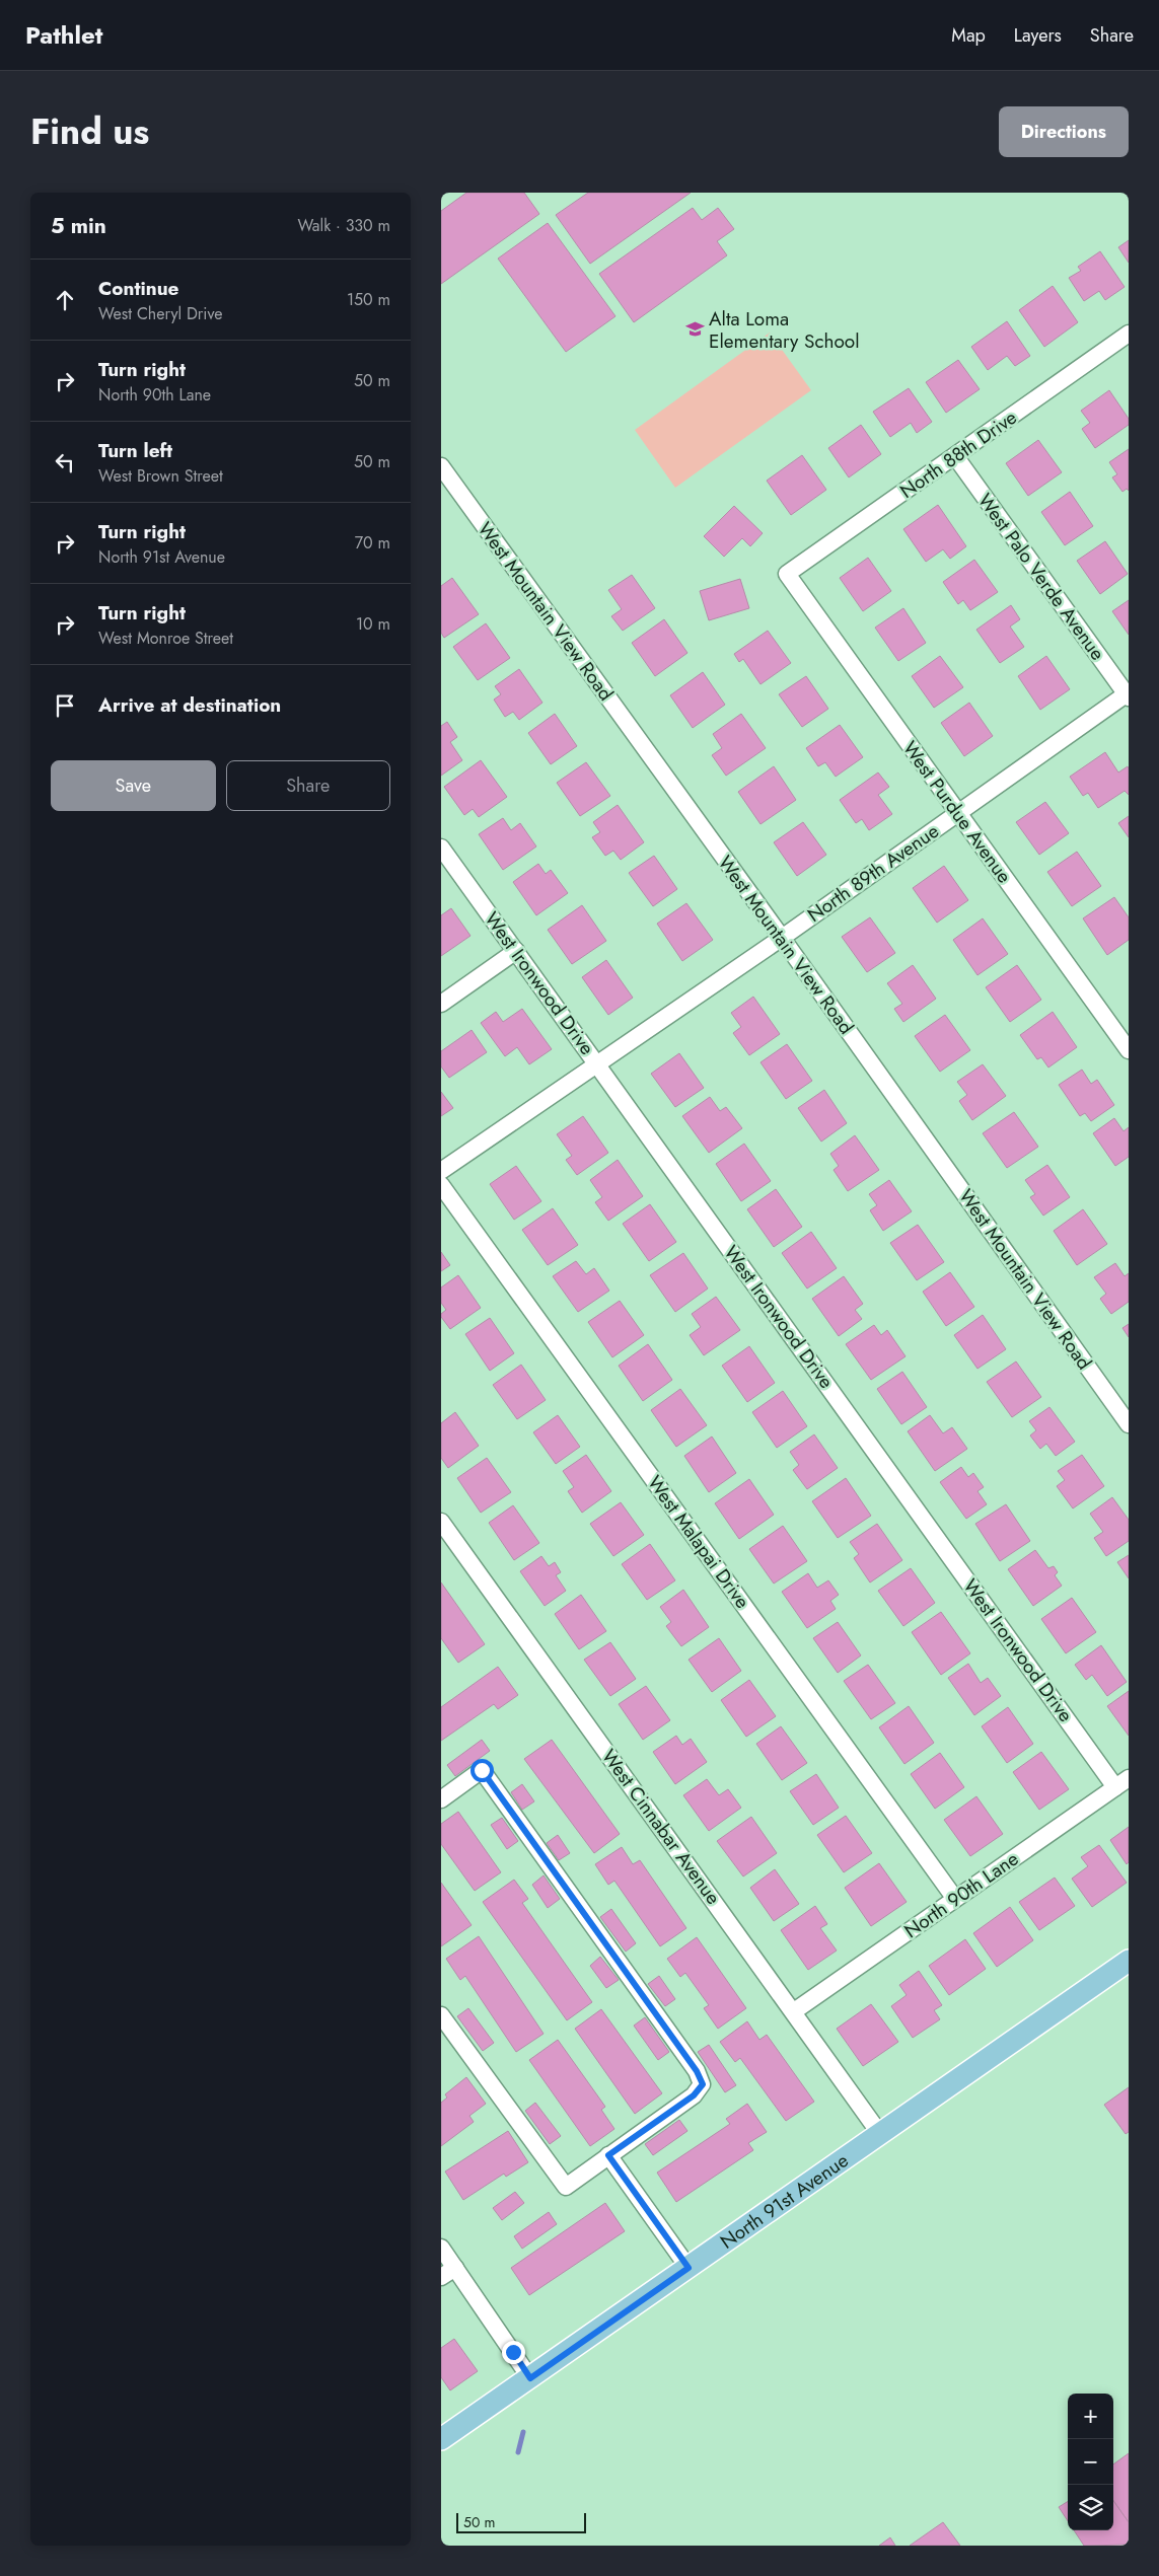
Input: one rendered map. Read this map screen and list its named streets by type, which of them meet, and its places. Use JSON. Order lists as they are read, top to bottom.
{
  "streets": {
    "main road": ["North 91st Avenue"],
    "street": [
      "North 88th Drive",
      "West Palo Verde Avenue",
      "West Mountain View Road",
      "West Purdue Avenue",
      "North 89th Avenue",
      "West Ironwood Drive",
      "West Malapai Drive",
      "West Cinnabar Avenue",
      "North 90th Lane"
    ]
  },
  "crossings": [
    ["North 88th Drive", "West Palo Verde Avenue"],
    ["North 88th Drive", "West Purdue Avenue"],
    ["West Palo Verde Avenue", "North 89th Avenue"],
    ["West Mountain View Road", "North 89th Avenue"],
    ["West Purdue Avenue", "North 89th Avenue"],
    ["North 89th Avenue", "West Ironwood Drive"],
    ["West Ironwood Drive", "North 90th Lane"],
    ["West Malapai Drive", "North 90th Lane"],
    ["West Cinnabar Avenue", "North 90th Lane"],
    ["West Cinnabar Avenue", "North 91st Avenue"]
  ],
  "places": {
    "school or university": ["Alta Loma Elementary School"]
  },
  "scale_bar": "50 m",
  "page": {
    "header": "Pathlet",
    "nav": ["Map", "Layers", "Share"],
    "title": "Find us",
    "buttons": [
      "Directions",
      ["Save", "Share"]
    ],
    "heading": ["5 min", "Walk · 330 m"],
    "list": [
      ["Continue", "West Cheryl Drive", "150 m"],
      ["Turn right", "North 90th Lane", "50 m"],
      ["Turn left", "West Brown Street", "50 m"],
      ["Turn right", "North 91st Avenue", "70 m"],
      ["Turn right", "West Monroe Street", "10 m"],
      "Arrive at destination"
    ],
    "map_buttons": ["+", "−"],
    "scale": "50 m"
  }
}
